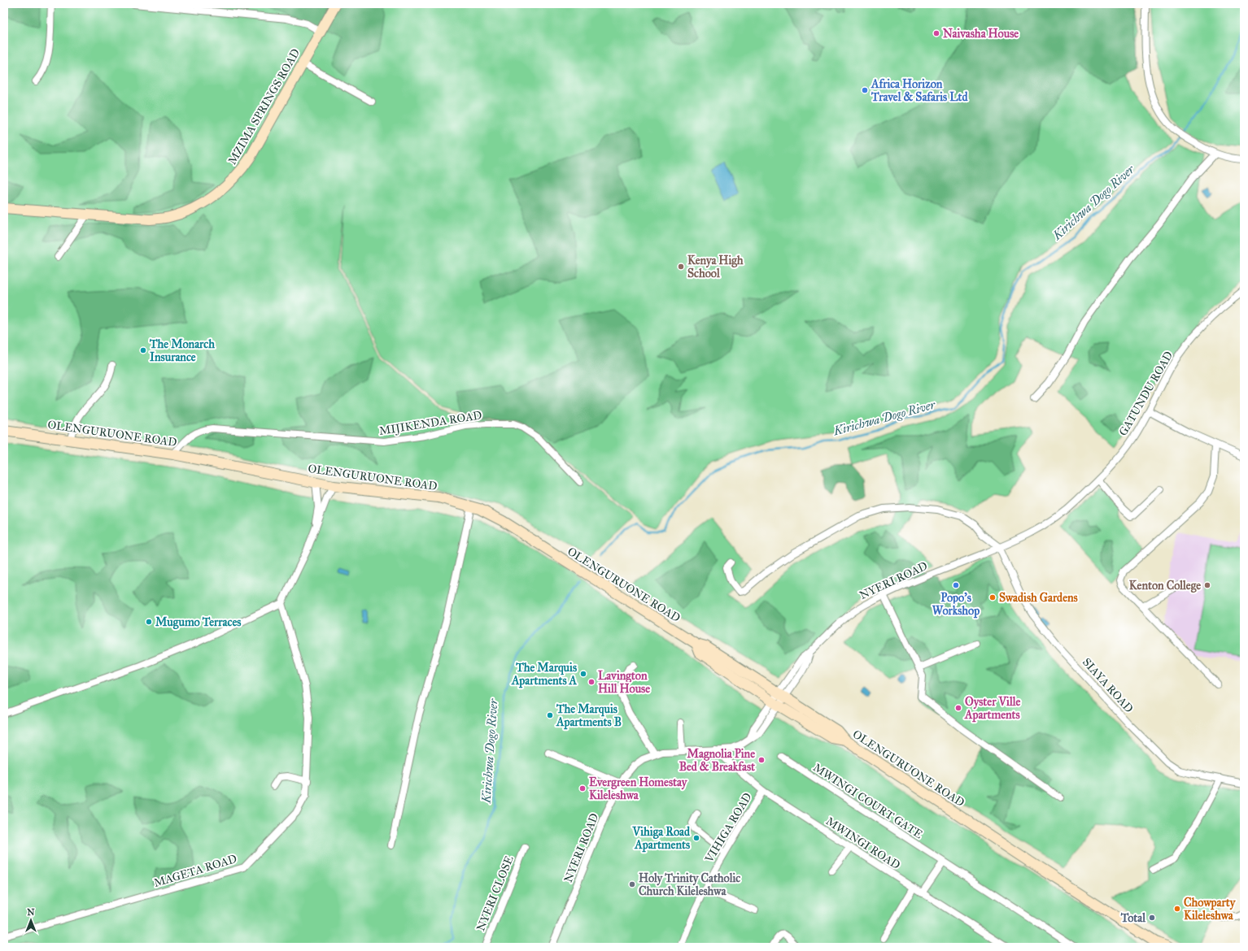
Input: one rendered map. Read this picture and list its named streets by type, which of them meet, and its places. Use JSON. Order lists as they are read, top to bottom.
{
  "streets": {
    "street": [
      "MZIMA SPRINGS ROAD",
      "GATUNDU ROAD",
      "MIJIKENDA ROAD",
      "OLENGURUONE ROAD",
      "NYERI ROAD",
      "SIAYA ROAD",
      "MWINGI COURT GATE",
      "VIHIGA ROAD",
      "MWINGI ROAD",
      "MAGETA ROAD",
      "NYERI CLOSE"
    ]
  },
  "crossings": [
    ["GATUNDU ROAD", "NYERI ROAD"],
    ["GATUNDU ROAD", "SIAYA ROAD"],
    ["MIJIKENDA ROAD", "OLENGURUONE ROAD"],
    ["OLENGURUONE ROAD", "NYERI ROAD"],
    ["NYERI ROAD", "SIAYA ROAD"],
    ["NYERI ROAD", "MWINGI ROAD"],
    ["VIHIGA ROAD", "MWINGI ROAD"]
  ],
  "water": ["Kirichwa Dogo River"],
  "places": [
    "Naivasha House",
    "Africa Horizon Travel & Safaris Ltd",
    "Kenya High School",
    "The Monarch Insurance",
    "Popo's Workshop",
    "Kenton College",
    "Swadish Gardens",
    "Mugumo Terraces",
    "The Marquis Apartments A",
    "Lavington Hill House",
    "Oyster Ville Apartments",
    "The Marquis Apartments B",
    "Magnolia Pine Bed & Breakfast",
    "Evergreen Homestay Kileleshwa",
    "Vihiga Road Apartments",
    "Holy Trinity Catholic Church Kileleshwa",
    "Chowparty Kileleshwa",
    "Total"
  ],
  "north": "top"
}
